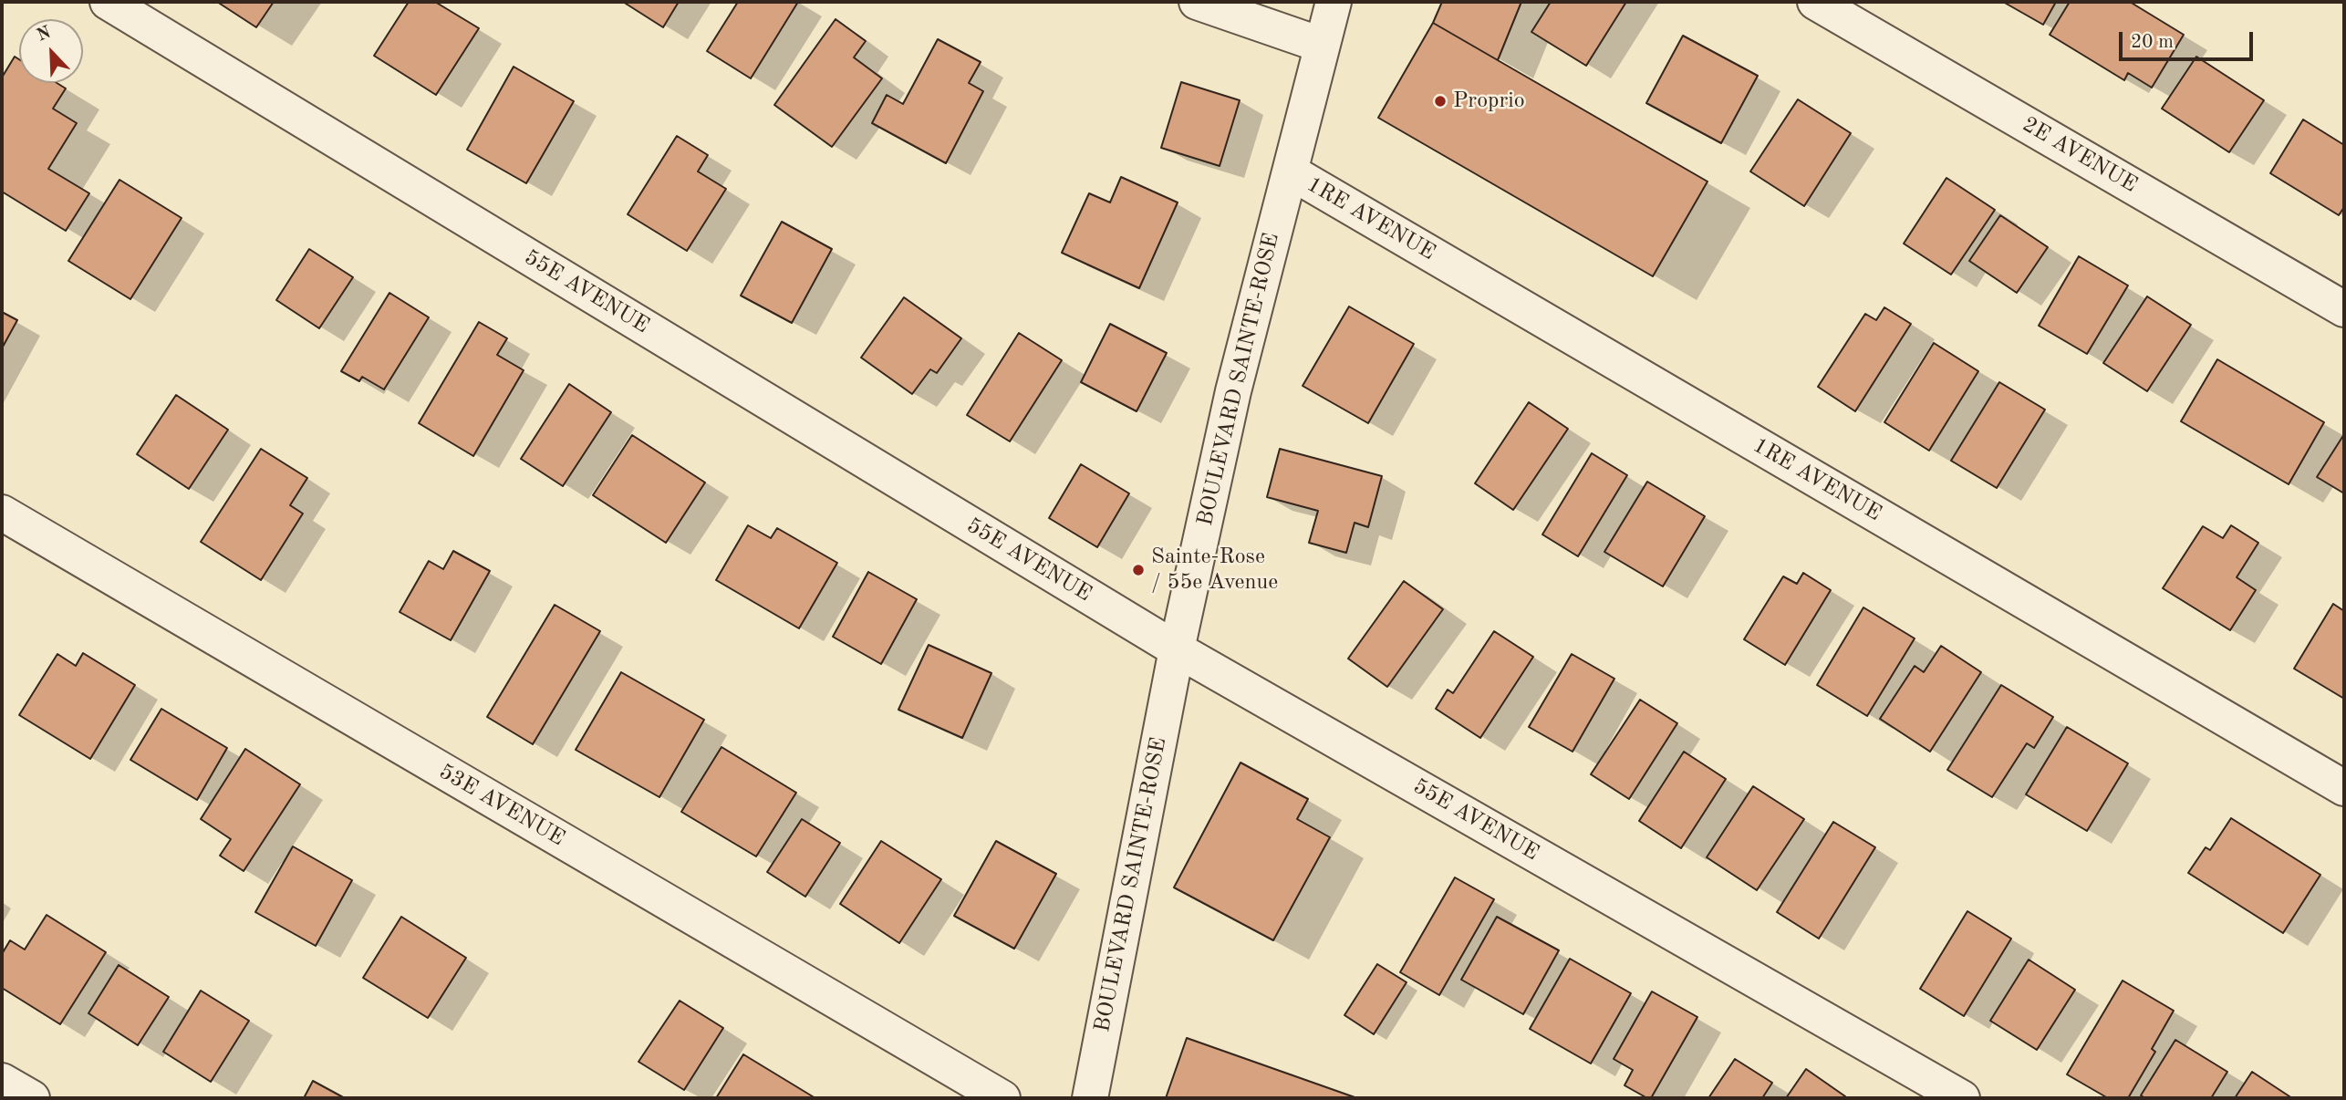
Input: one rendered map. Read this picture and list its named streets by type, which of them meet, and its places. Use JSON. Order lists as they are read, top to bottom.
{
  "streets": {
    "street": [
      "2E AVENUE",
      "1RE AVENUE",
      "55E AVENUE",
      "BOULEVARD SAINTE-ROSE",
      "53E AVENUE"
    ]
  },
  "crossings": [
    ["1RE AVENUE", "BOULEVARD SAINTE-ROSE"],
    ["55E AVENUE", "BOULEVARD SAINTE-ROSE"]
  ],
  "places": ["Proprio", "Sainte-Rose / 55e Avenue"],
  "scale_bar": "20 m",
  "north": "top left"
}
